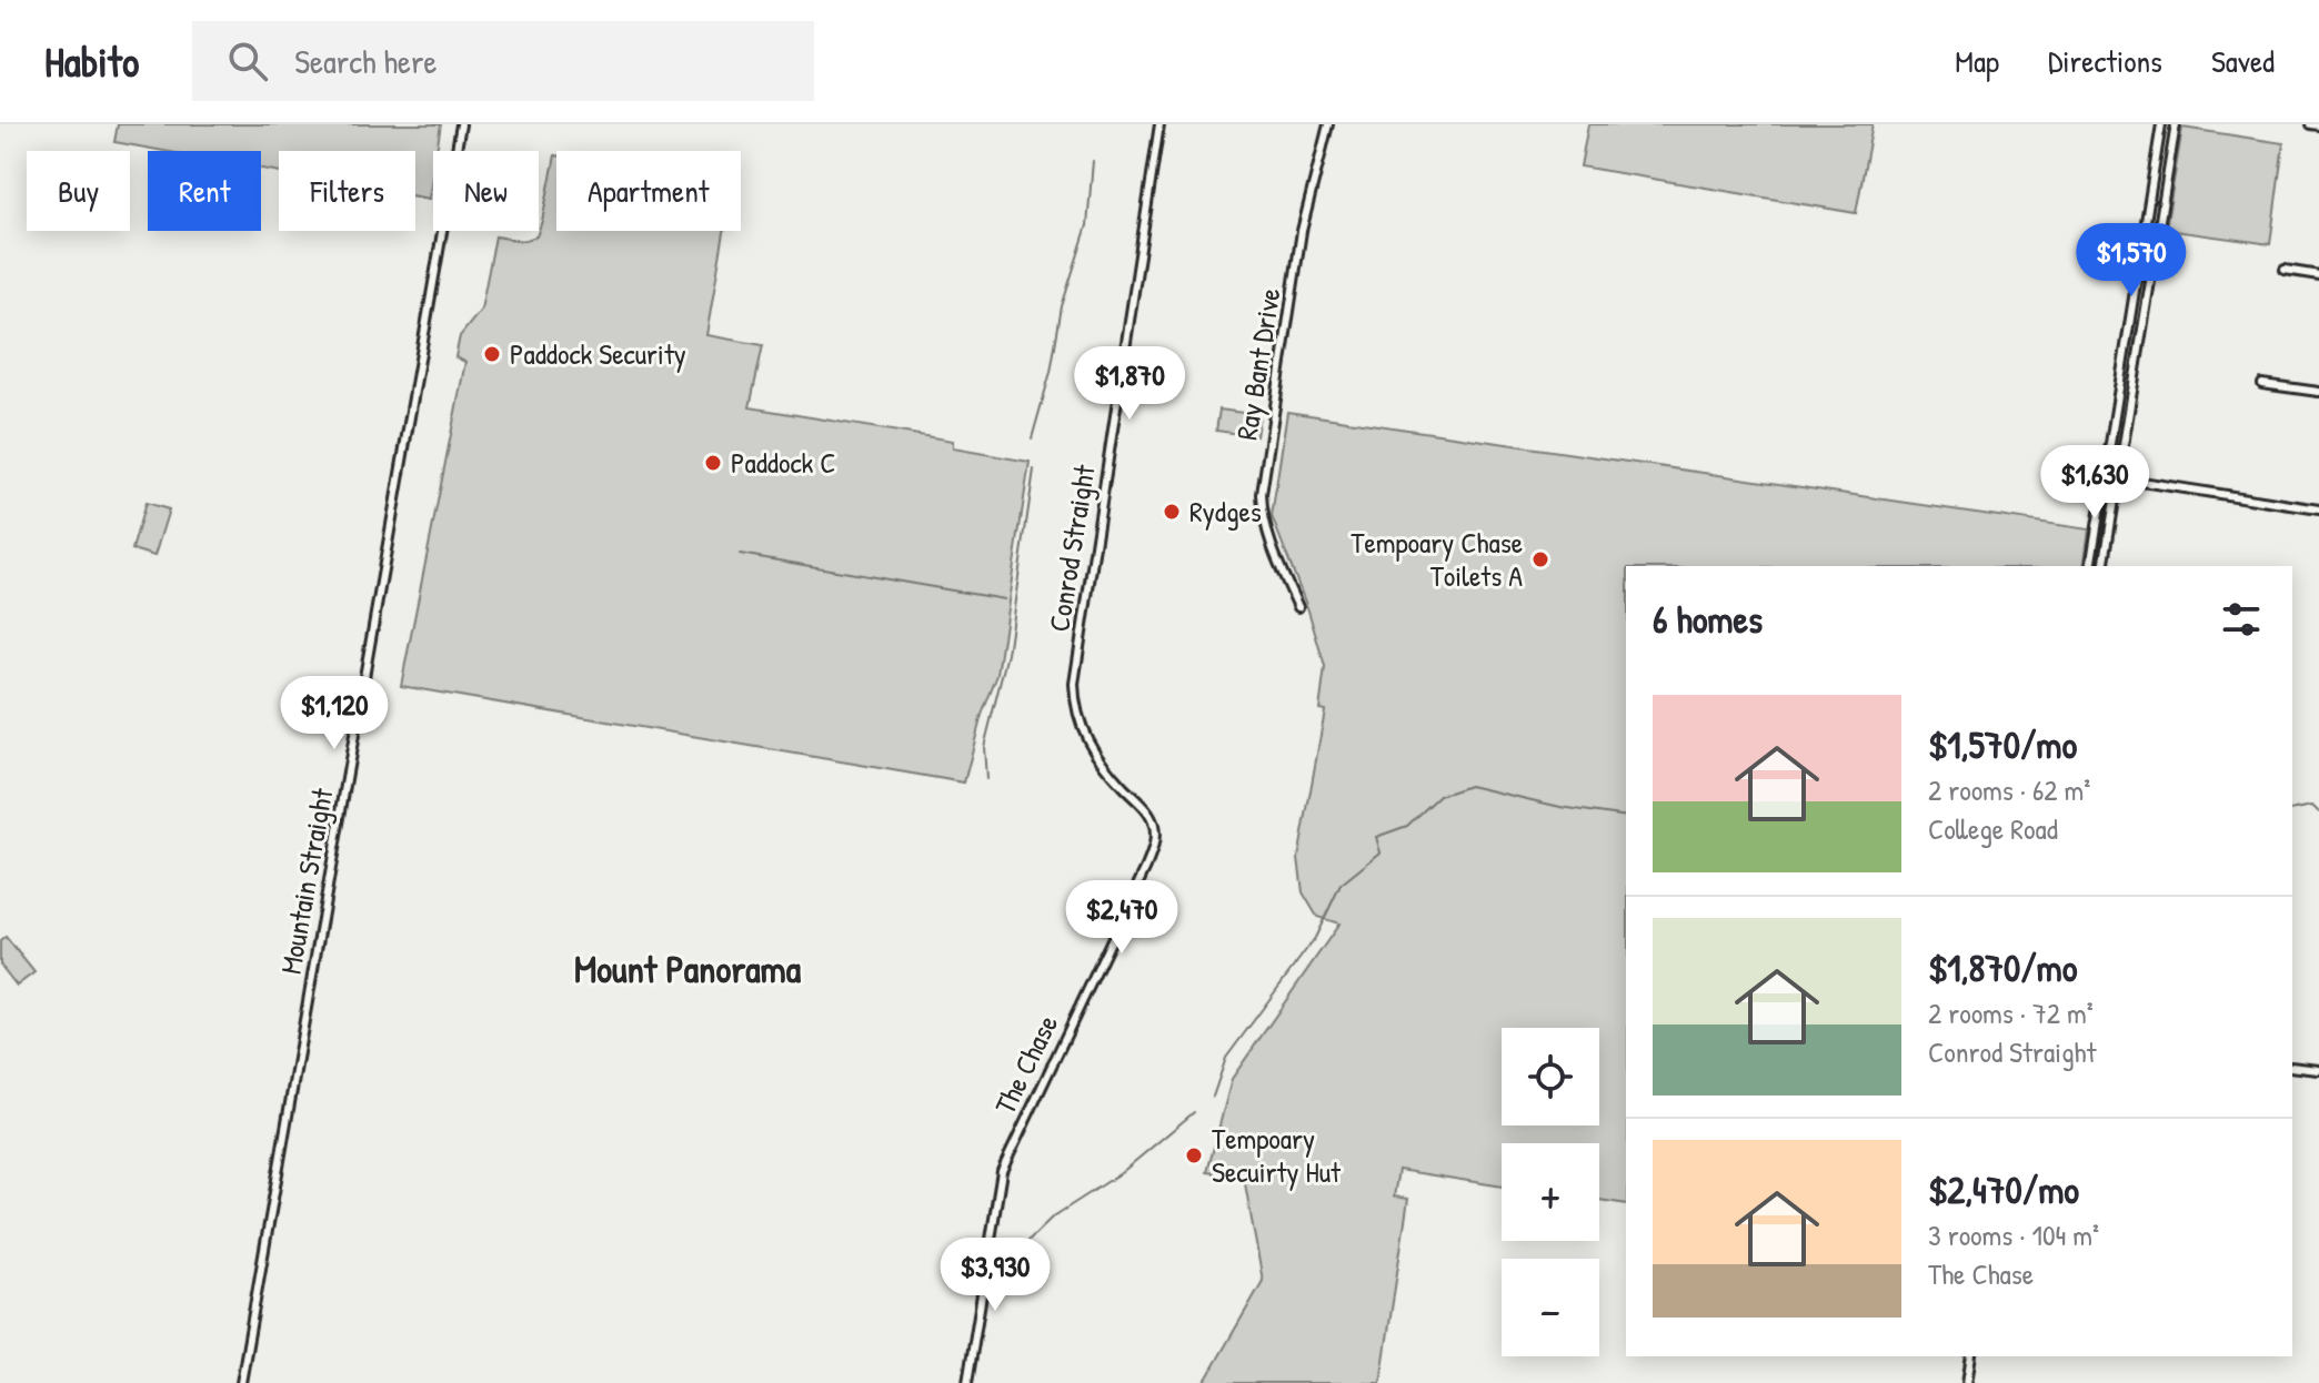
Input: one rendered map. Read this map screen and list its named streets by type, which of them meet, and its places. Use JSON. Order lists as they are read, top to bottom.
{
  "streets": {
    "street": [
      "Ray Bant Drive",
      "Conrod Straight",
      "Mountain Straight",
      "The Chase"
    ]
  },
  "crossings": [
    ["Conrod Straight", "The Chase"]
  ],
  "districts": ["Mount Panorama"],
  "places": [
    "Paddock Security",
    "Paddock C",
    "Rydges",
    "Tempoary Chase Toilets A",
    "Tempoary Secuirty Hut"
  ],
  "page": {
    "header": "Habito",
    "search": "Search here",
    "nav": ["Map", "Directions", "Saved"],
    "chip": [
      "Buy",
      "Rent",
      "Filters",
      "New",
      "Apartment"
    ],
    "price": [
      "$1,570",
      "$1,870",
      "$1,630",
      "$1,120",
      "$2,470",
      "$3,930"
    ],
    "heading": "6 homes",
    "list": [
      {
        "name": "$1,570/mo",
        "note": "2 rooms · 62 m² · College Road"
      },
      {
        "name": "$1,870/mo",
        "note": "2 rooms · 72 m² · Conrod Straight"
      },
      {
        "name": "$2,470/mo",
        "note": "3 rooms · 104 m² · The Chase"
      }
    ],
    "map_buttons": ["+", "−"]
  }
}
